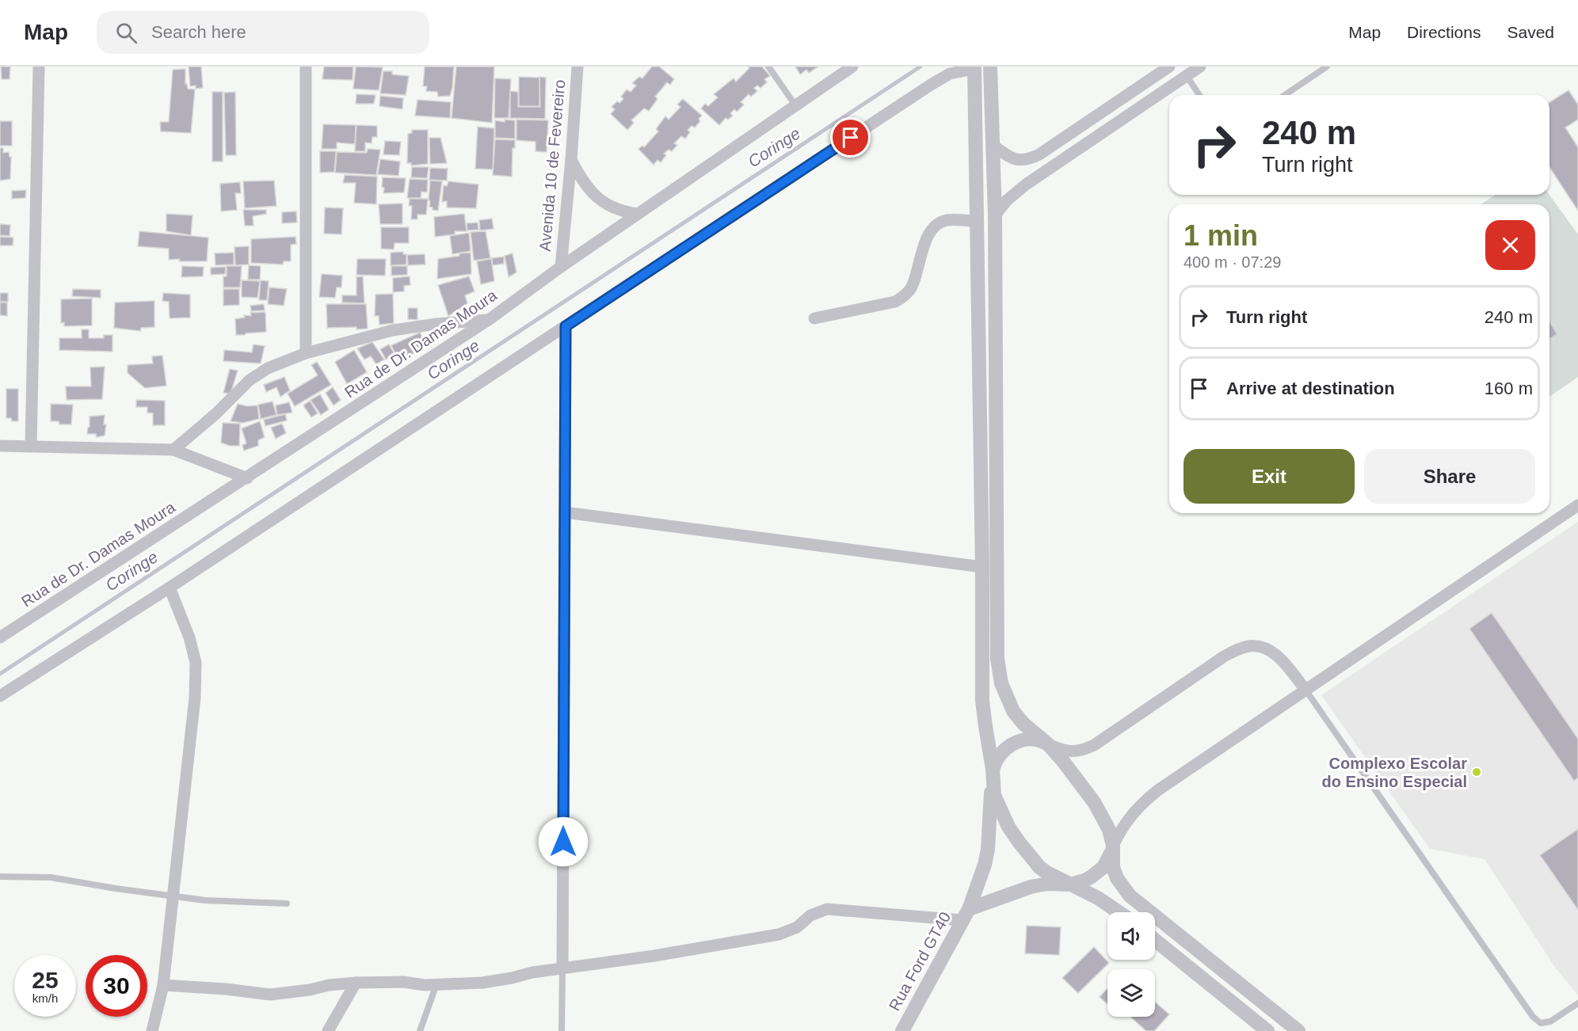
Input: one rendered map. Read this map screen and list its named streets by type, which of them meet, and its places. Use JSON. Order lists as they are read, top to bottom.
{
  "streets": {
    "street": ["Avenida 10 de Fevereiro", "Rua de Dr. Damas Moura", "Rua Ford GT40"]
  },
  "crossings": [
    ["Avenida 10 de Fevereiro", "Rua de Dr. Damas Moura"]
  ],
  "water": ["Coringe"],
  "places": ["Complexo Escolar do Ensino Especial"],
  "page": {
    "header": "Map",
    "search": "Search here",
    "nav": ["Map", "Directions", "Saved"],
    "turn": ["240 m", "Turn right"],
    "heading": ["1 min", "400 m · 07:29"],
    "list": [
      {
        "name": "Turn right",
        "value": "240 m"
      },
      {
        "name": "Arrive at destination",
        "value": "160 m"
      }
    ],
    "buttons": ["Exit", "Share"],
    "speed": "25 km/h",
    "limit": "30"
  }
}
